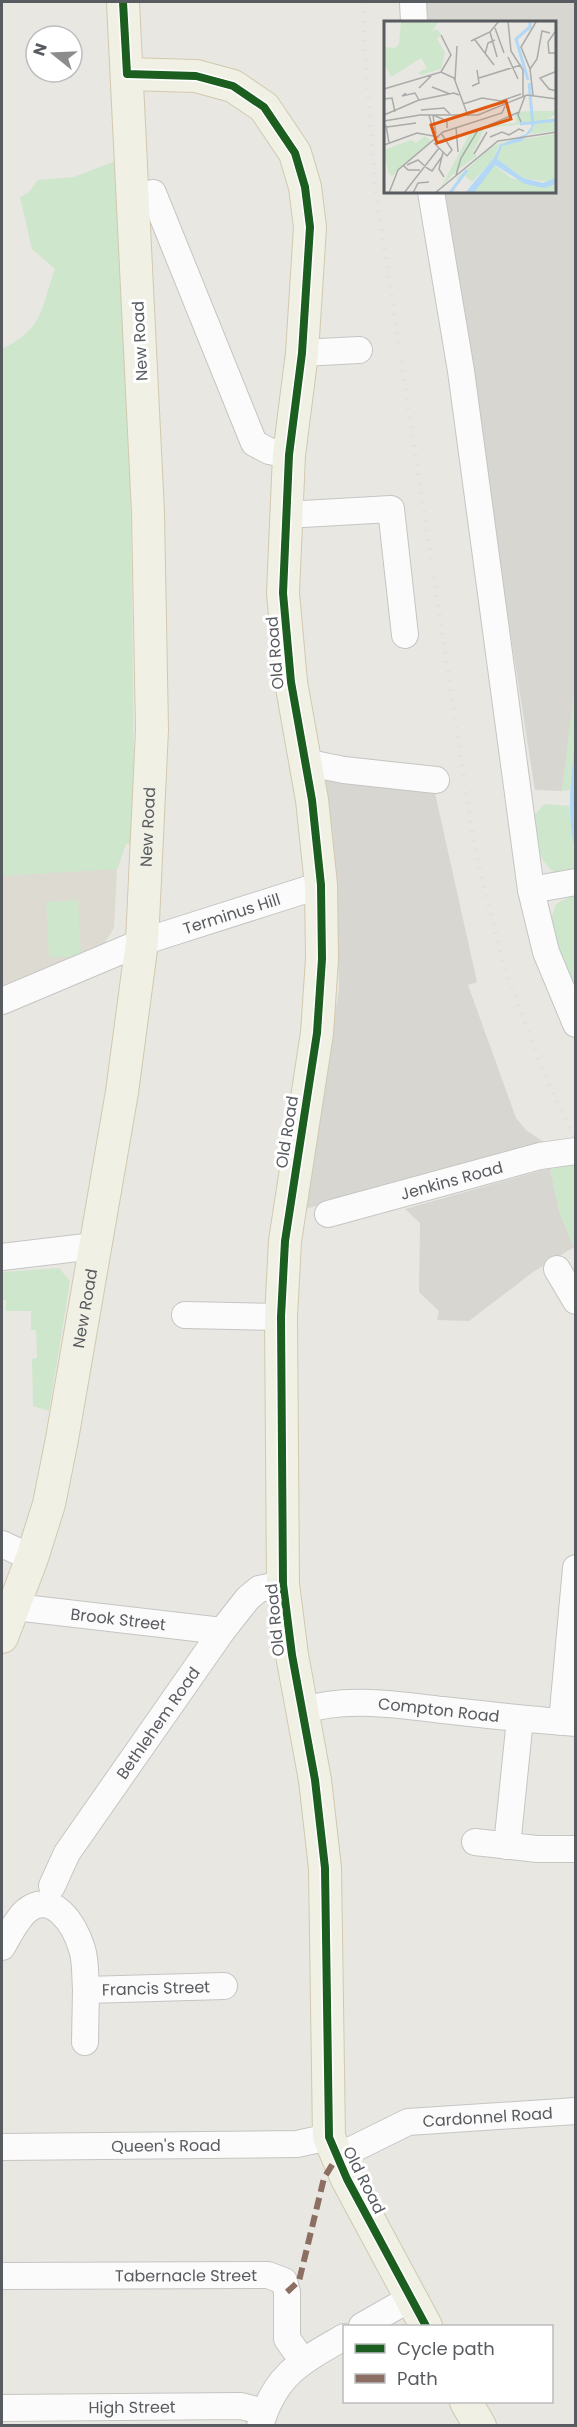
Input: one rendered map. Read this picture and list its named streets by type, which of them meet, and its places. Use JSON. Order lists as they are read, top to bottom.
{
  "streets": {
    "main road": ["New Road", "Old Road"],
    "street": [
      "Terminus Hill",
      "Jenkins Road",
      "Brook Street",
      "Compton Road",
      "Bethlehem Road",
      "Francis Street",
      "Cardonnel Road",
      "Queen's Road",
      "Tabernacle Street",
      "High Street"
    ]
  },
  "crossings": [
    ["New Road", "Old Road"],
    ["New Road", "Terminus Hill"],
    ["New Road", "Brook Street"],
    ["Old Road", "Terminus Hill"],
    ["Old Road", "Compton Road"],
    ["Old Road", "Bethlehem Road"],
    ["Old Road", "Cardonnel Road"],
    ["Old Road", "Queen's Road"],
    ["Brook Street", "Bethlehem Road"],
    ["Cardonnel Road", "Queen's Road"]
  ],
  "legend": ["Cycle path", "Path"],
  "north": "left"
}
